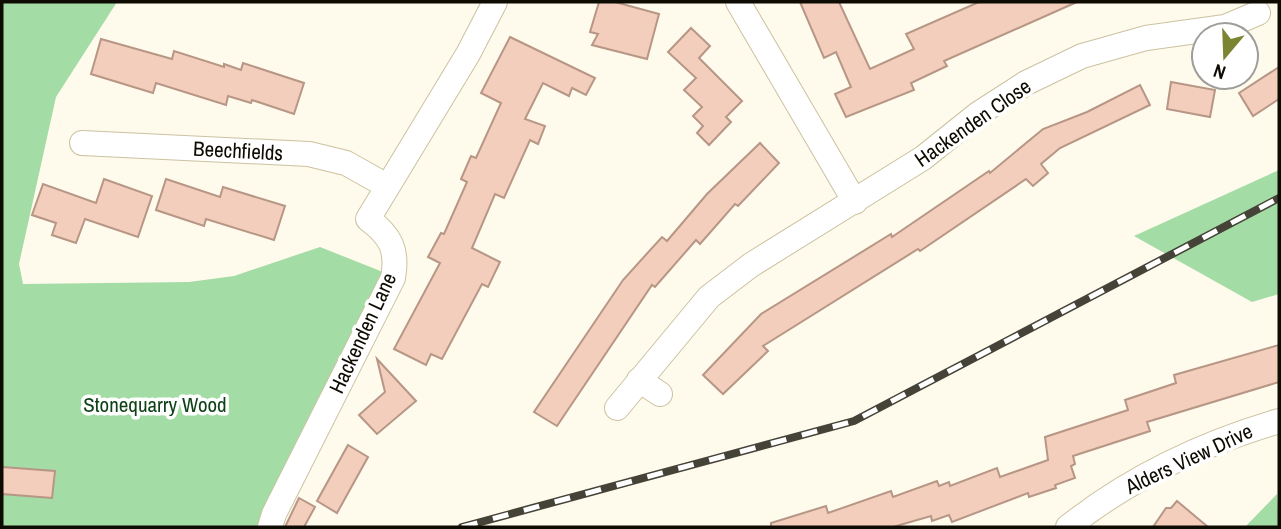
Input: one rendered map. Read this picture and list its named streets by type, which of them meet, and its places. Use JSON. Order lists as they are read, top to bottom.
{
  "streets": {
    "street": [
      "Hackenden Close",
      "Beechfields",
      "Hackenden Lane",
      "Alders View Drive"
    ]
  },
  "crossings": [
    ["Beechfields", "Hackenden Lane"]
  ],
  "parks": ["Stonequarry Wood"],
  "north": "bottom"
}
